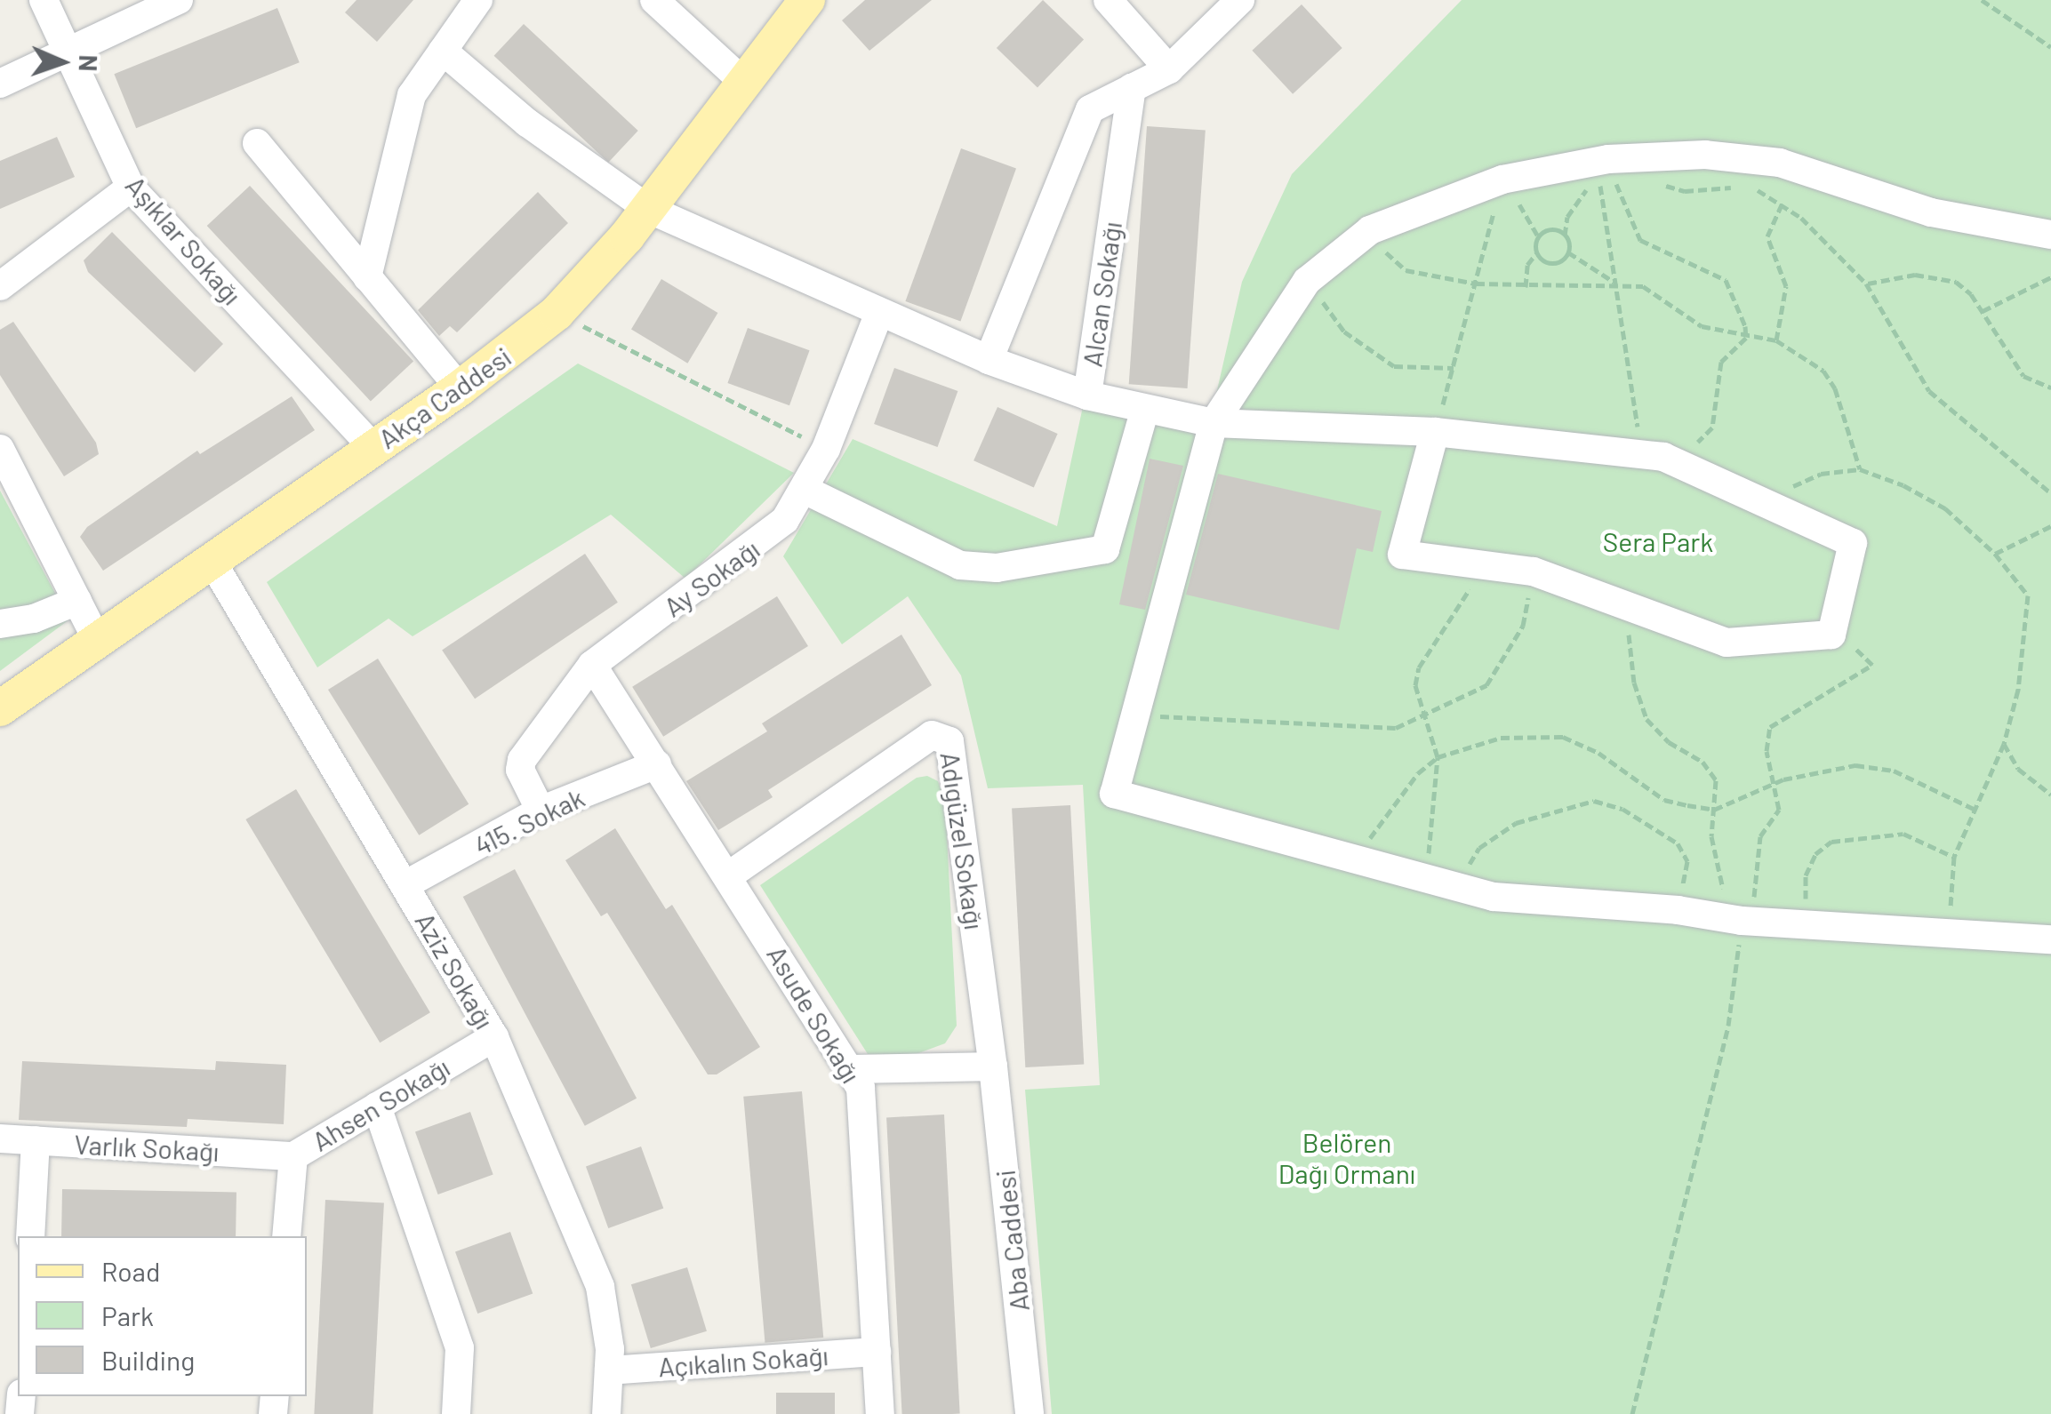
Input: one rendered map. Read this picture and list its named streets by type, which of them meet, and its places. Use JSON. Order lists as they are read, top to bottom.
{
  "streets": {
    "main road": ["Akça Caddesi"],
    "street": [
      "Aşıklar Sokağı",
      "Alcan Sokağı",
      "Ay Sokağı",
      "415. Sokak",
      "Adıgüzel Sokağı",
      "Aziz Sokağı",
      "Asude Sokağı",
      "Ahsen Sokağı",
      "Varlık Sokağı",
      "Aba Caddesi",
      "Açıkalın Sokağı"
    ]
  },
  "crossings": [
    ["Aşıklar Sokağı", "Akça Caddesi"],
    ["Alcan Sokağı", "Akça Caddesi"],
    ["Alcan Sokağı", "Ay Sokağı"],
    ["Akça Caddesi", "Aziz Sokağı"],
    ["Ay Sokağı", "415. Sokak"],
    ["Ay Sokağı", "Asude Sokağı"],
    ["415. Sokak", "Aziz Sokağı"],
    ["415. Sokak", "Asude Sokağı"],
    ["Adıgüzel Sokağı", "Asude Sokağı"],
    ["Adıgüzel Sokağı", "Aba Caddesi"],
    ["Aziz Sokağı", "Ahsen Sokağı"],
    ["Aziz Sokağı", "Açıkalın Sokağı"],
    ["Asude Sokağı", "Açıkalın Sokağı"],
    ["Ahsen Sokağı", "Varlık Sokağı"]
  ],
  "parks": ["Sera Park", "Belören Dağı Ormanı"],
  "legend": ["Road", "Park", "Building"],
  "north": "right"
}
